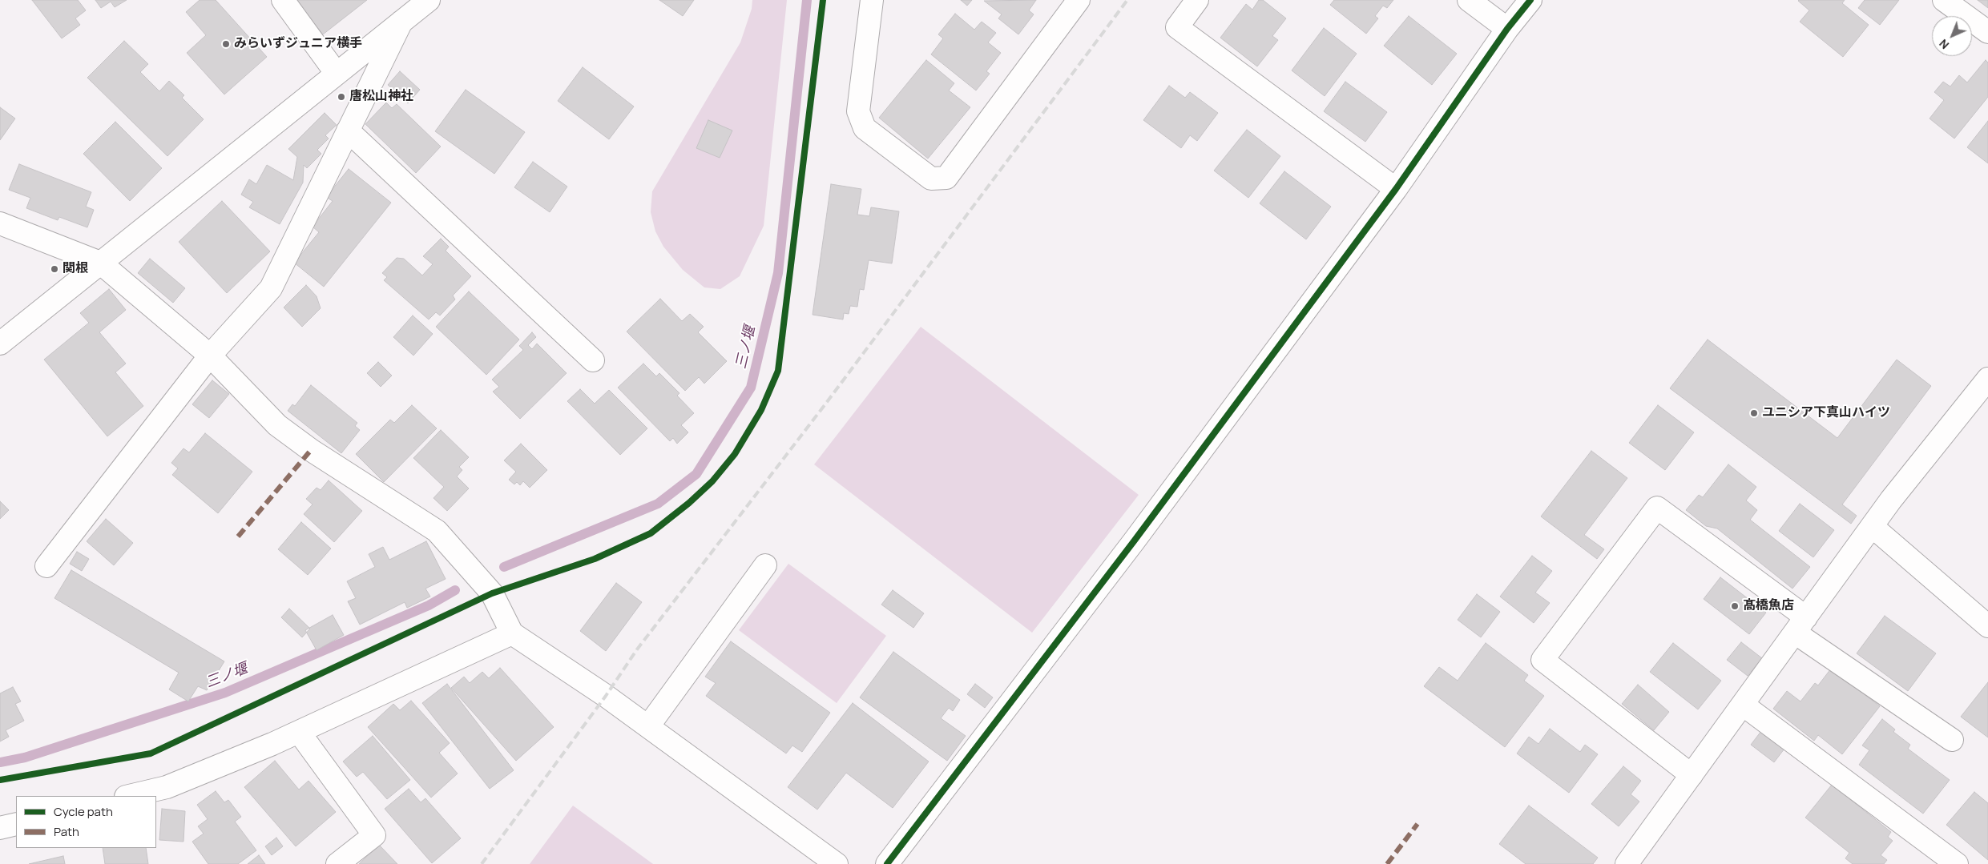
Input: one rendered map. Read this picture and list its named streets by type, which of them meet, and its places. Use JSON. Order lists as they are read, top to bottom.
{
  "water": ["三ノ堰"],
  "places": [
    "みらいずジュニア横手",
    "唐松山神社",
    "関根",
    "ユニシア下真山ハイツ",
    "髙橋魚店"
  ],
  "legend": ["Cycle path", "Path"],
  "north": "bottom left"
}
